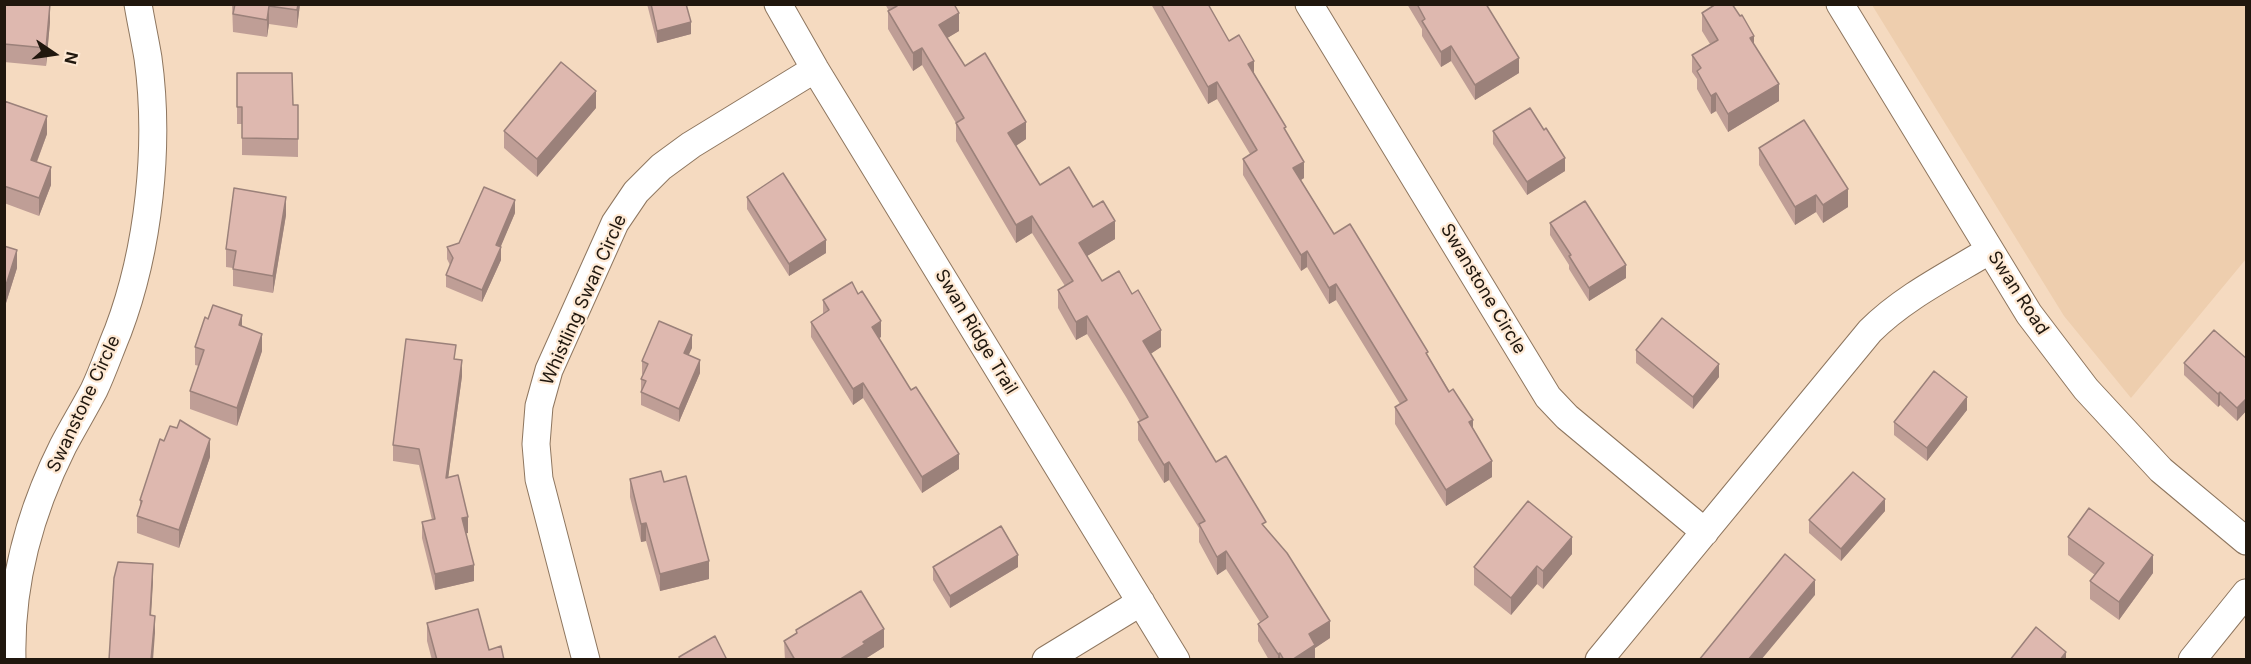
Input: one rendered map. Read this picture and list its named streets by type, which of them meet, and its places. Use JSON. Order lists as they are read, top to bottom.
{
  "streets": {
    "street": [
      "Swanstone Circle",
      "Swan Road",
      "Whistling Swan Circle",
      "Swan Ridge Trail"
    ]
  },
  "crossings": [
    ["Whistling Swan Circle", "Swan Ridge Trail"]
  ],
  "north": "right"
}
